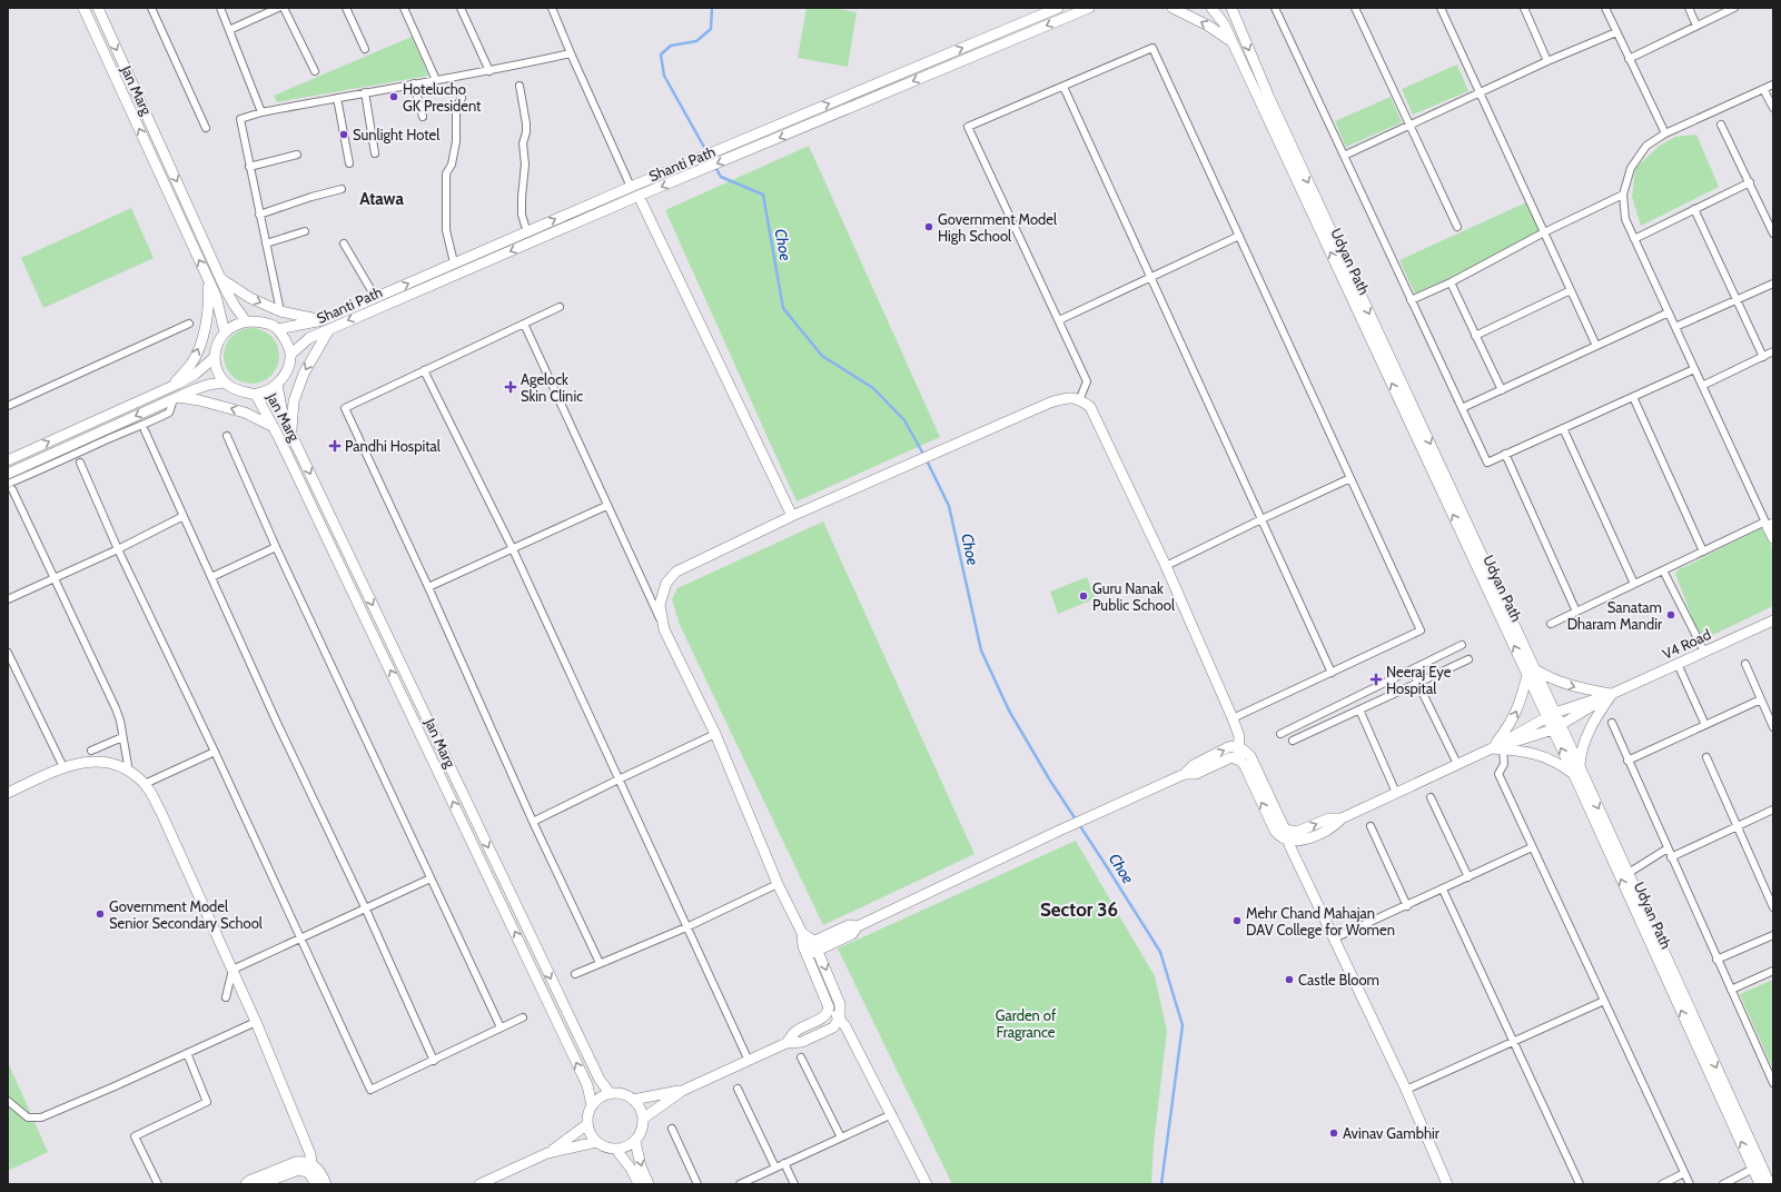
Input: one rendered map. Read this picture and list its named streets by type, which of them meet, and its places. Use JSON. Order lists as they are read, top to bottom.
{
  "streets": {
    "main road": [
      "Jan Marg",
      "Shanti Path",
      "Udyan Path",
      "V4 Road"
    ]
  },
  "crossings": [
    ["Jan Marg", "Shanti Path"]
  ],
  "districts": ["Atawa", "Sector 36"],
  "water": ["Choe"],
  "parks": ["Garden of Fragrance"],
  "places": {
    "other": [
      "Hotelucho GK President",
      "Sunlight Hotel",
      "Government Model High School",
      "Guru Nanak Public School",
      "Sanatam Dharam Mandir",
      "Government Model Senior Secondary School",
      "Mehr Chand Mahajan DAV College for Women",
      "Castle Bloom",
      "Avinav Gambhir"
    ],
    "health": ["Agelock Skin Clinic", "Pandhi Hospital", "Neeraj Eye Hospital"]
  }
}
